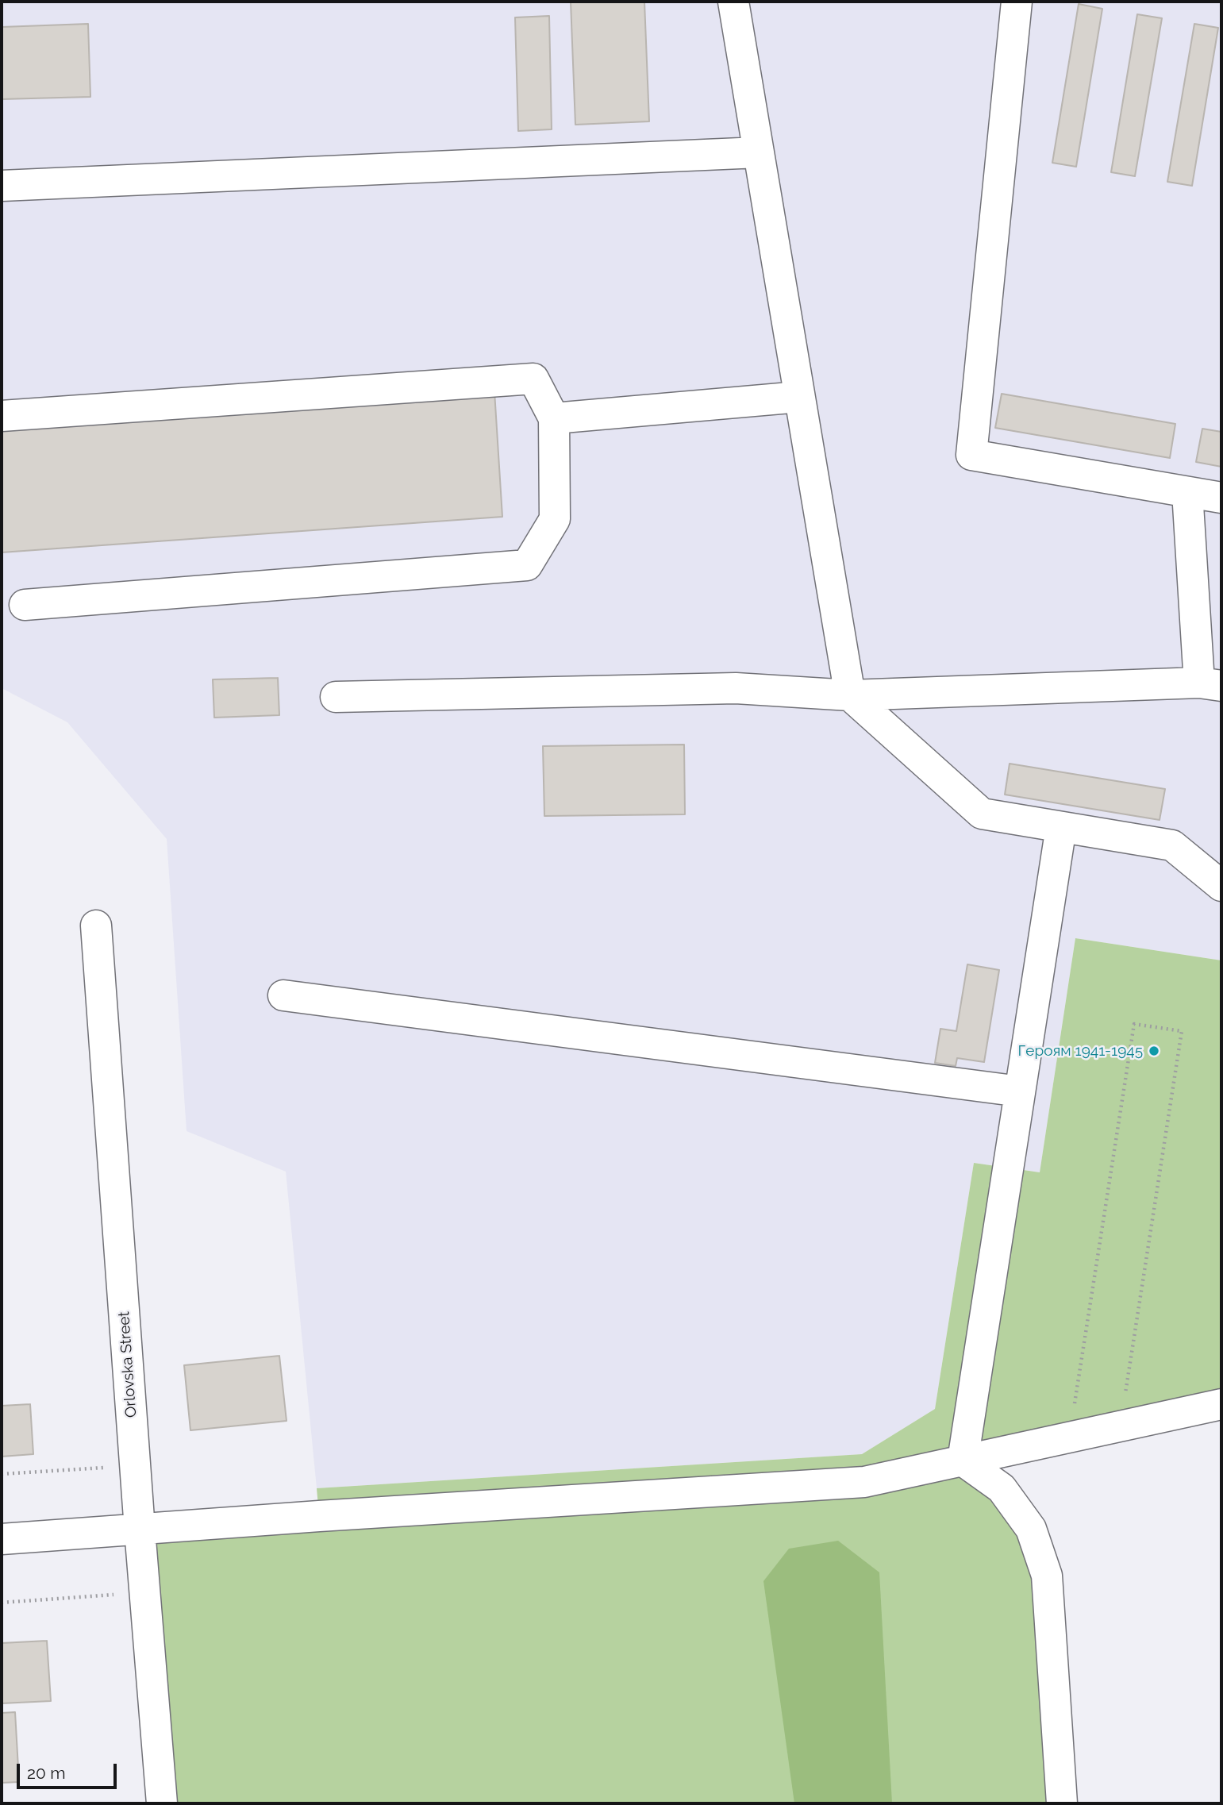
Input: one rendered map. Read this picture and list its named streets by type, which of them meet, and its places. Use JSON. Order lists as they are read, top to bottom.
{
  "streets": {
    "street": ["Orlovska Street"]
  },
  "places": ["Героям 1941-1945"],
  "scale_bar": "20 m"
}
